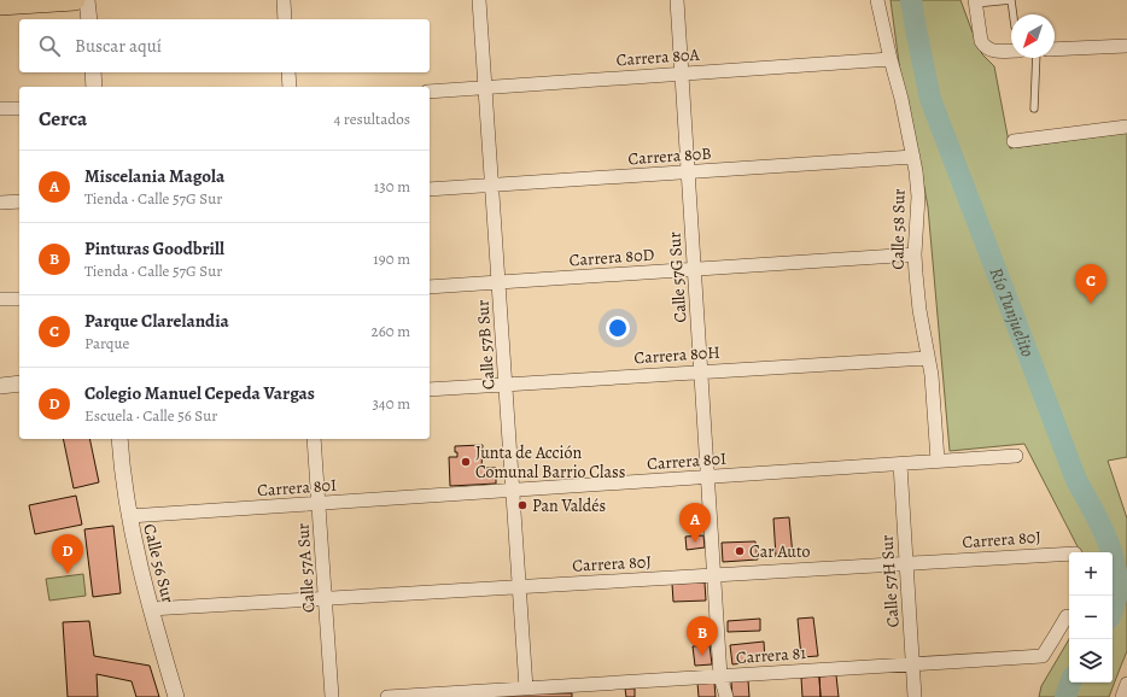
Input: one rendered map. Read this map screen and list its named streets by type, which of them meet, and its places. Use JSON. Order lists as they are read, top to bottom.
{
  "streets": {
    "street": [
      "Carrera 80A",
      "Carrera 80B",
      "Calle 58 Sur",
      "Carrera 80D",
      "Calle 57G Sur",
      "Calle 57B Sur",
      "Carrera 80H",
      "Carrera 80I",
      "Carrera 80J",
      "Calle 56 Sur",
      "Calle 57A Sur",
      "Calle 57H Sur",
      "Carrera 81"
    ]
  },
  "crossings": [
    ["Carrera 80A", "Calle 58 Sur"],
    ["Carrera 80A", "Calle 57G Sur"],
    ["Carrera 80A", "Calle 57B Sur"],
    ["Carrera 80B", "Calle 58 Sur"],
    ["Carrera 80B", "Calle 57G Sur"],
    ["Carrera 80B", "Calle 57B Sur"],
    ["Calle 58 Sur", "Carrera 80D"],
    ["Calle 58 Sur", "Carrera 80H"],
    ["Calle 58 Sur", "Carrera 80I"],
    ["Carrera 80D", "Calle 57G Sur"],
    ["Carrera 80D", "Calle 57B Sur"],
    ["Calle 57G Sur", "Carrera 80H"],
    ["Calle 57G Sur", "Carrera 80I"],
    ["Calle 57G Sur", "Carrera 80J"],
    ["Calle 57G Sur", "Carrera 81"],
    ["Calle 57B Sur", "Carrera 80H"],
    ["Calle 57B Sur", "Carrera 80I"],
    ["Calle 57B Sur", "Carrera 80J"],
    ["Calle 57B Sur", "Carrera 81"],
    ["Carrera 80I", "Calle 56 Sur"],
    ["Carrera 80I", "Calle 57A Sur"],
    ["Carrera 80I", "Calle 57H Sur"],
    ["Carrera 80J", "Calle 56 Sur"],
    ["Carrera 80J", "Calle 57A Sur"],
    ["Carrera 80J", "Calle 57H Sur"],
    ["Calle 57H Sur", "Carrera 81"]
  ],
  "water": ["Río Tunjuelito"],
  "places": ["Junta de Acción Comunal Barrio Class", "Pan Valdés", "Car Auto"],
  "north": "bottom left",
  "page": {
    "search": "Buscar aquí",
    "heading": ["Cerca", "4 resultados"],
    "list": [
      {
        "mark": "A",
        "name": "Miscelania Magola",
        "note": "Tienda · Calle 57G Sur",
        "value": "130 m"
      },
      {
        "mark": "B",
        "name": "Pinturas Goodbrill",
        "note": "Tienda · Calle 57G Sur",
        "value": "190 m"
      },
      {
        "mark": "C",
        "name": "Parque Clarelandia",
        "note": "Parque",
        "value": "260 m"
      },
      {
        "mark": "D",
        "name": "Colegio Manuel Cepeda Vargas",
        "note": "Escuela · Calle 56 Sur",
        "value": "340 m"
      }
    ],
    "pins": [
      "C",
      "A",
      "D",
      "B"
    ],
    "map_buttons": ["+", "−"]
  }
}
